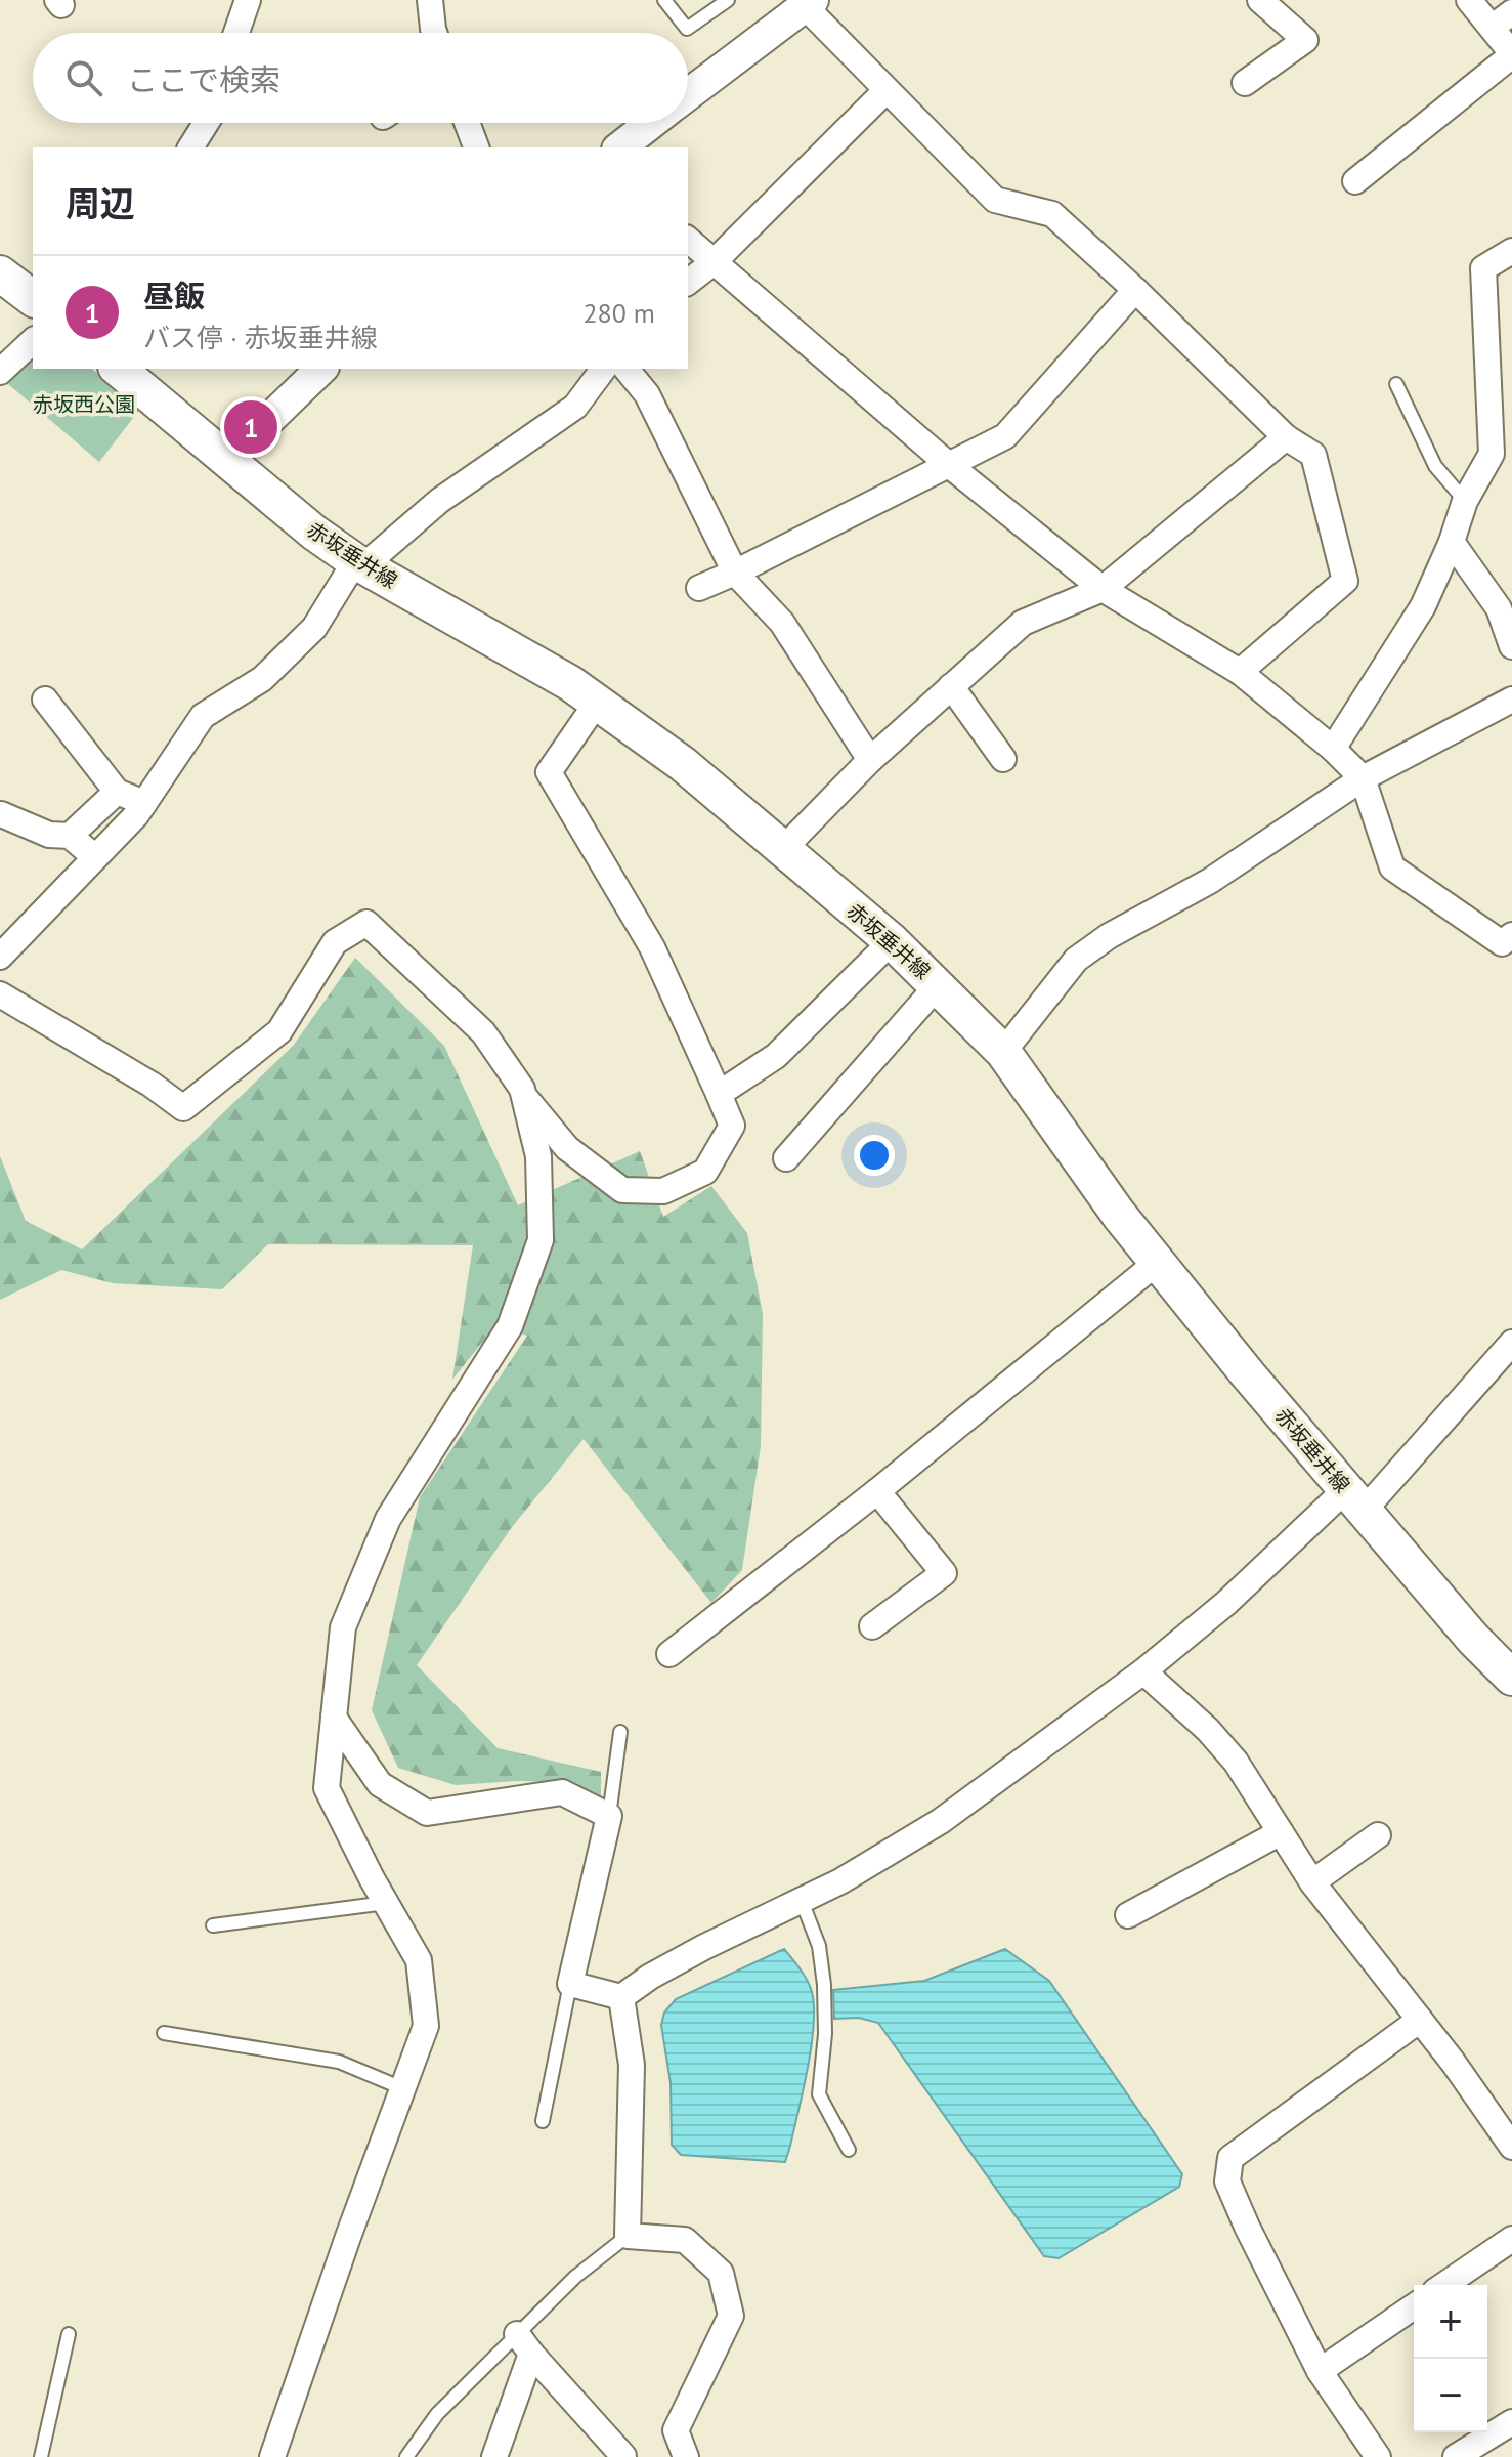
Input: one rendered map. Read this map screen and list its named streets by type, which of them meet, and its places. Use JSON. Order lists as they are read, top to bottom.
{
  "streets": {
    "main road": ["赤坂垂井線"]
  },
  "parks": ["赤坂西公園"],
  "page": {
    "search": "ここで検索",
    "heading": "周辺",
    "list": [
      {
        "mark": "1",
        "name": "昼飯",
        "note": "バス停 · 赤坂垂井線",
        "value": "280 m"
      }
    ],
    "pins": "1",
    "map_buttons": ["+", "−"]
  }
}
